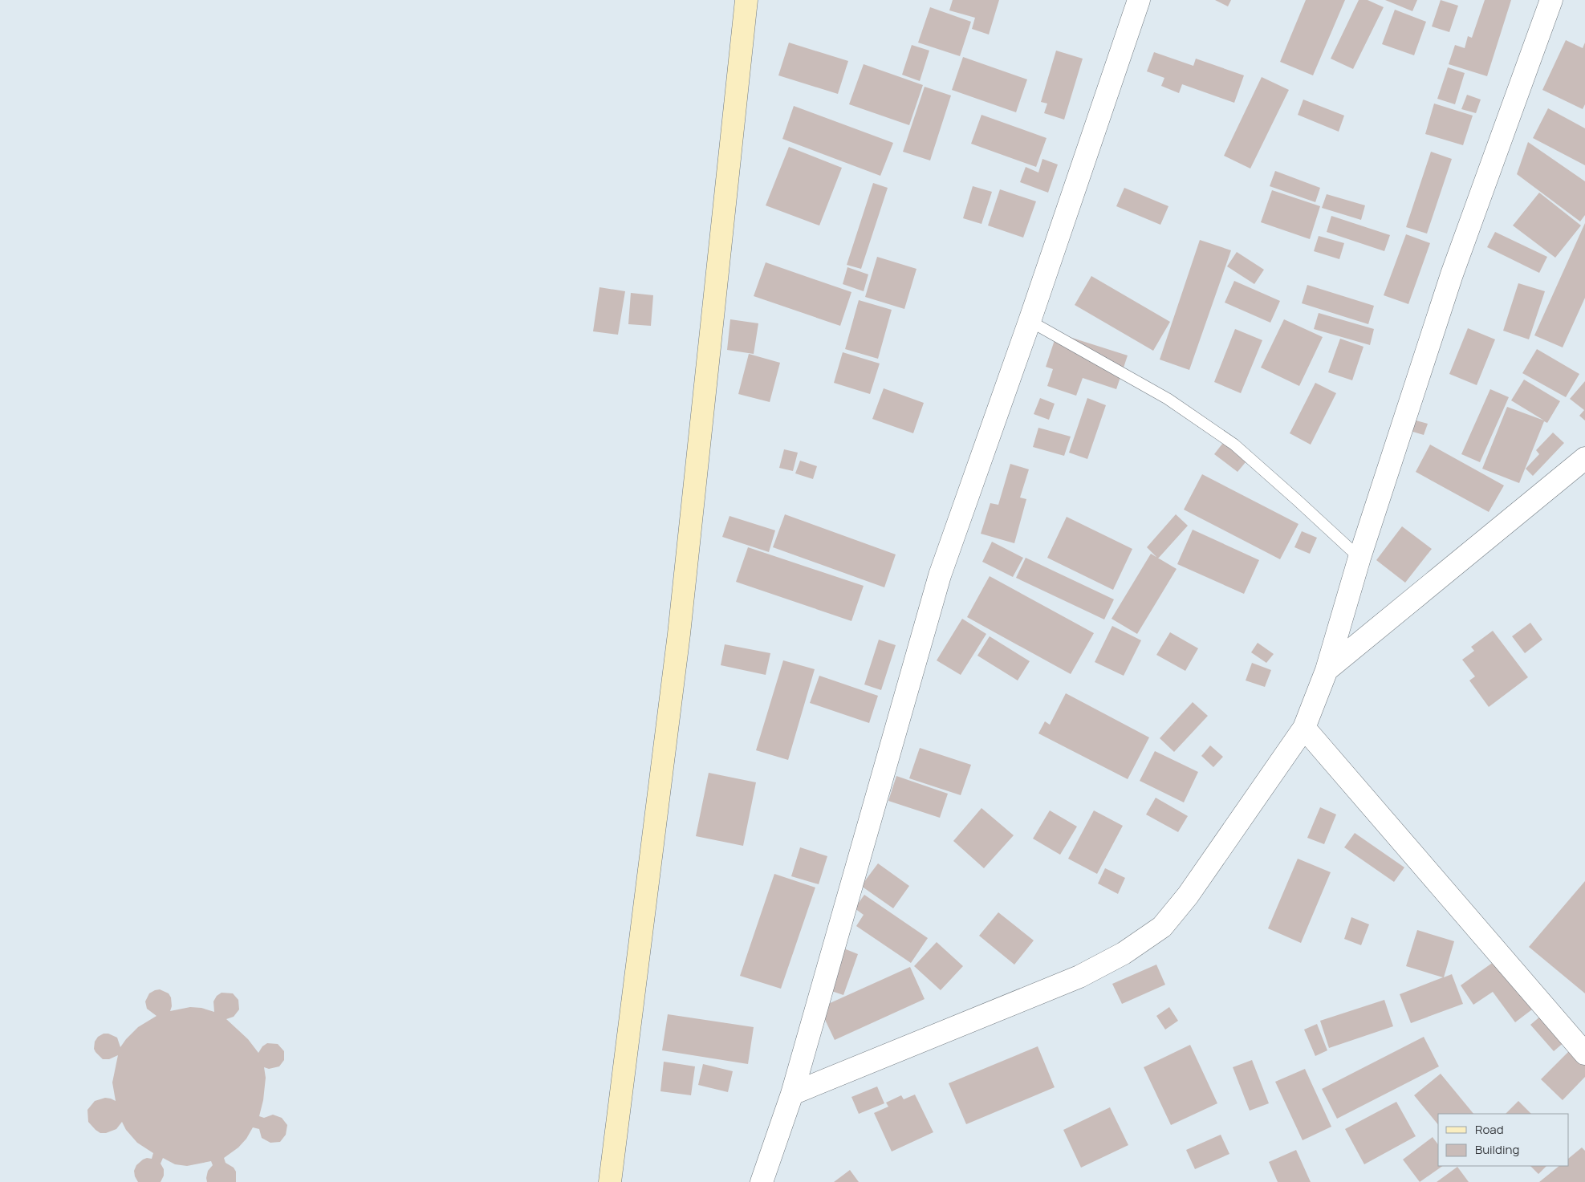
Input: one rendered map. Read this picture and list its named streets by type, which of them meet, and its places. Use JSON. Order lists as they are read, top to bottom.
{
  "legend": ["Road", "Building"]
}
